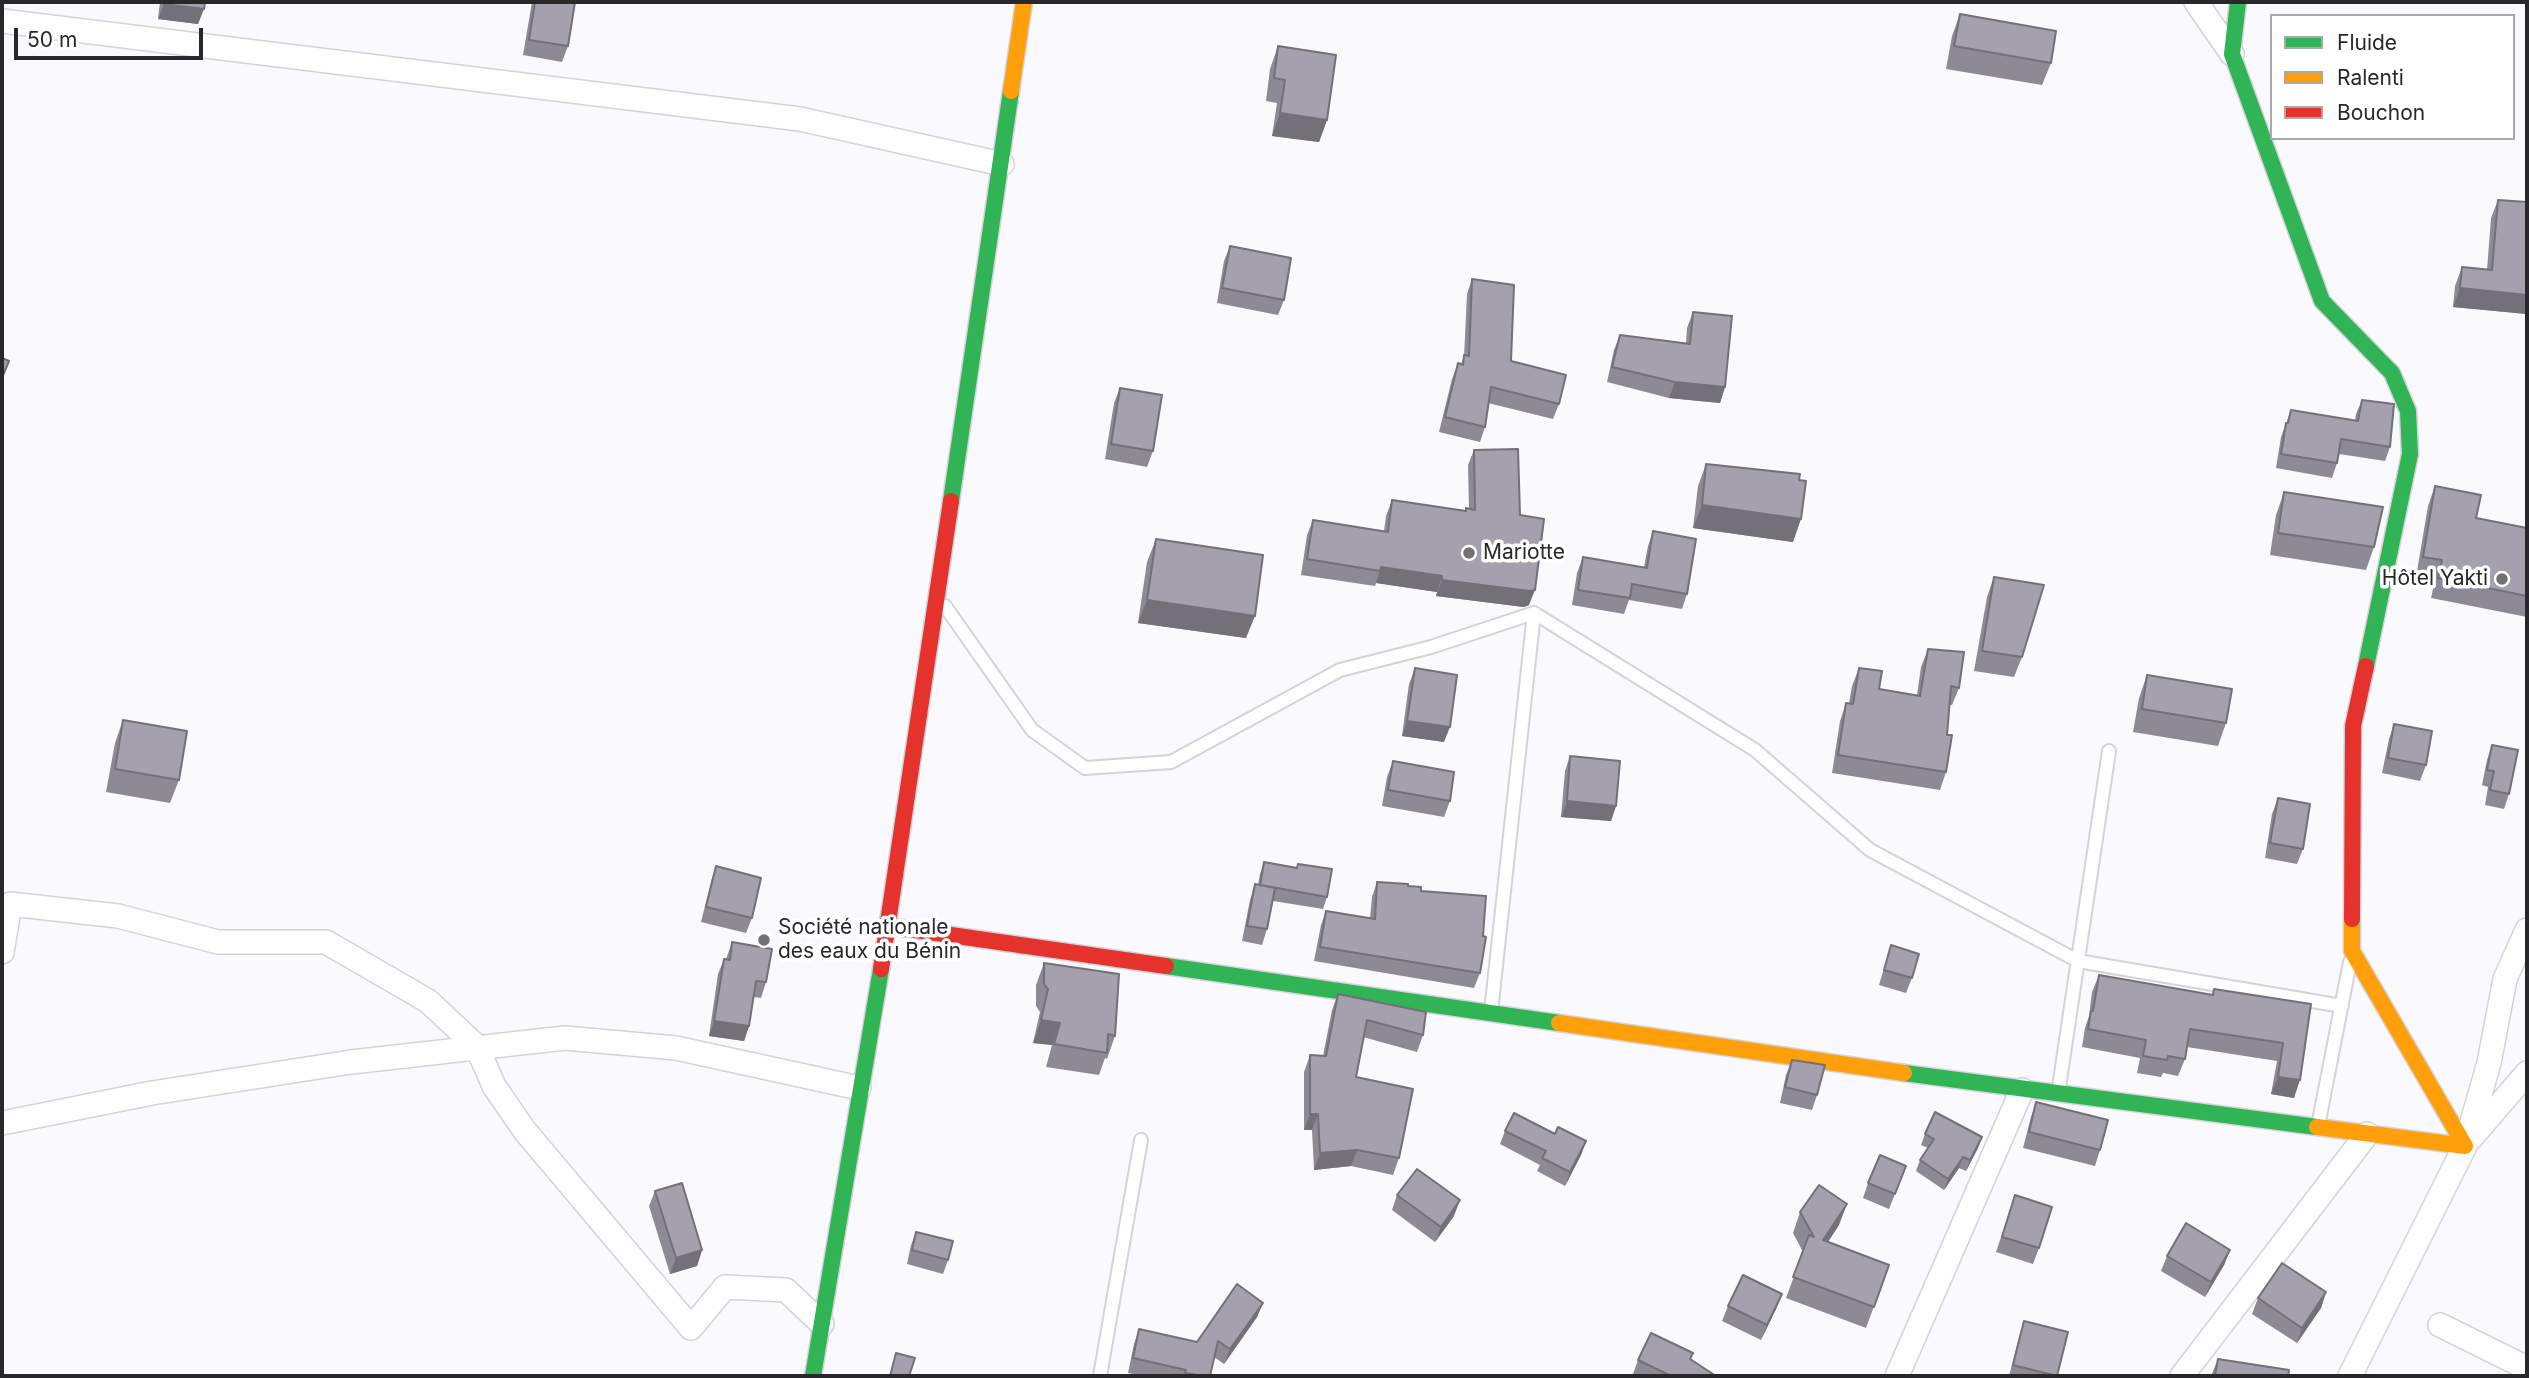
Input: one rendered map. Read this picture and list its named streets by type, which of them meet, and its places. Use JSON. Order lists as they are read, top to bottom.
{
  "places": ["Mariotte", "Hôtel Yakti", "Société nationale des eaux du Bénin"],
  "legend": ["Fluide", "Ralenti", "Bouchon"],
  "scale_bar": "50 m"
}
